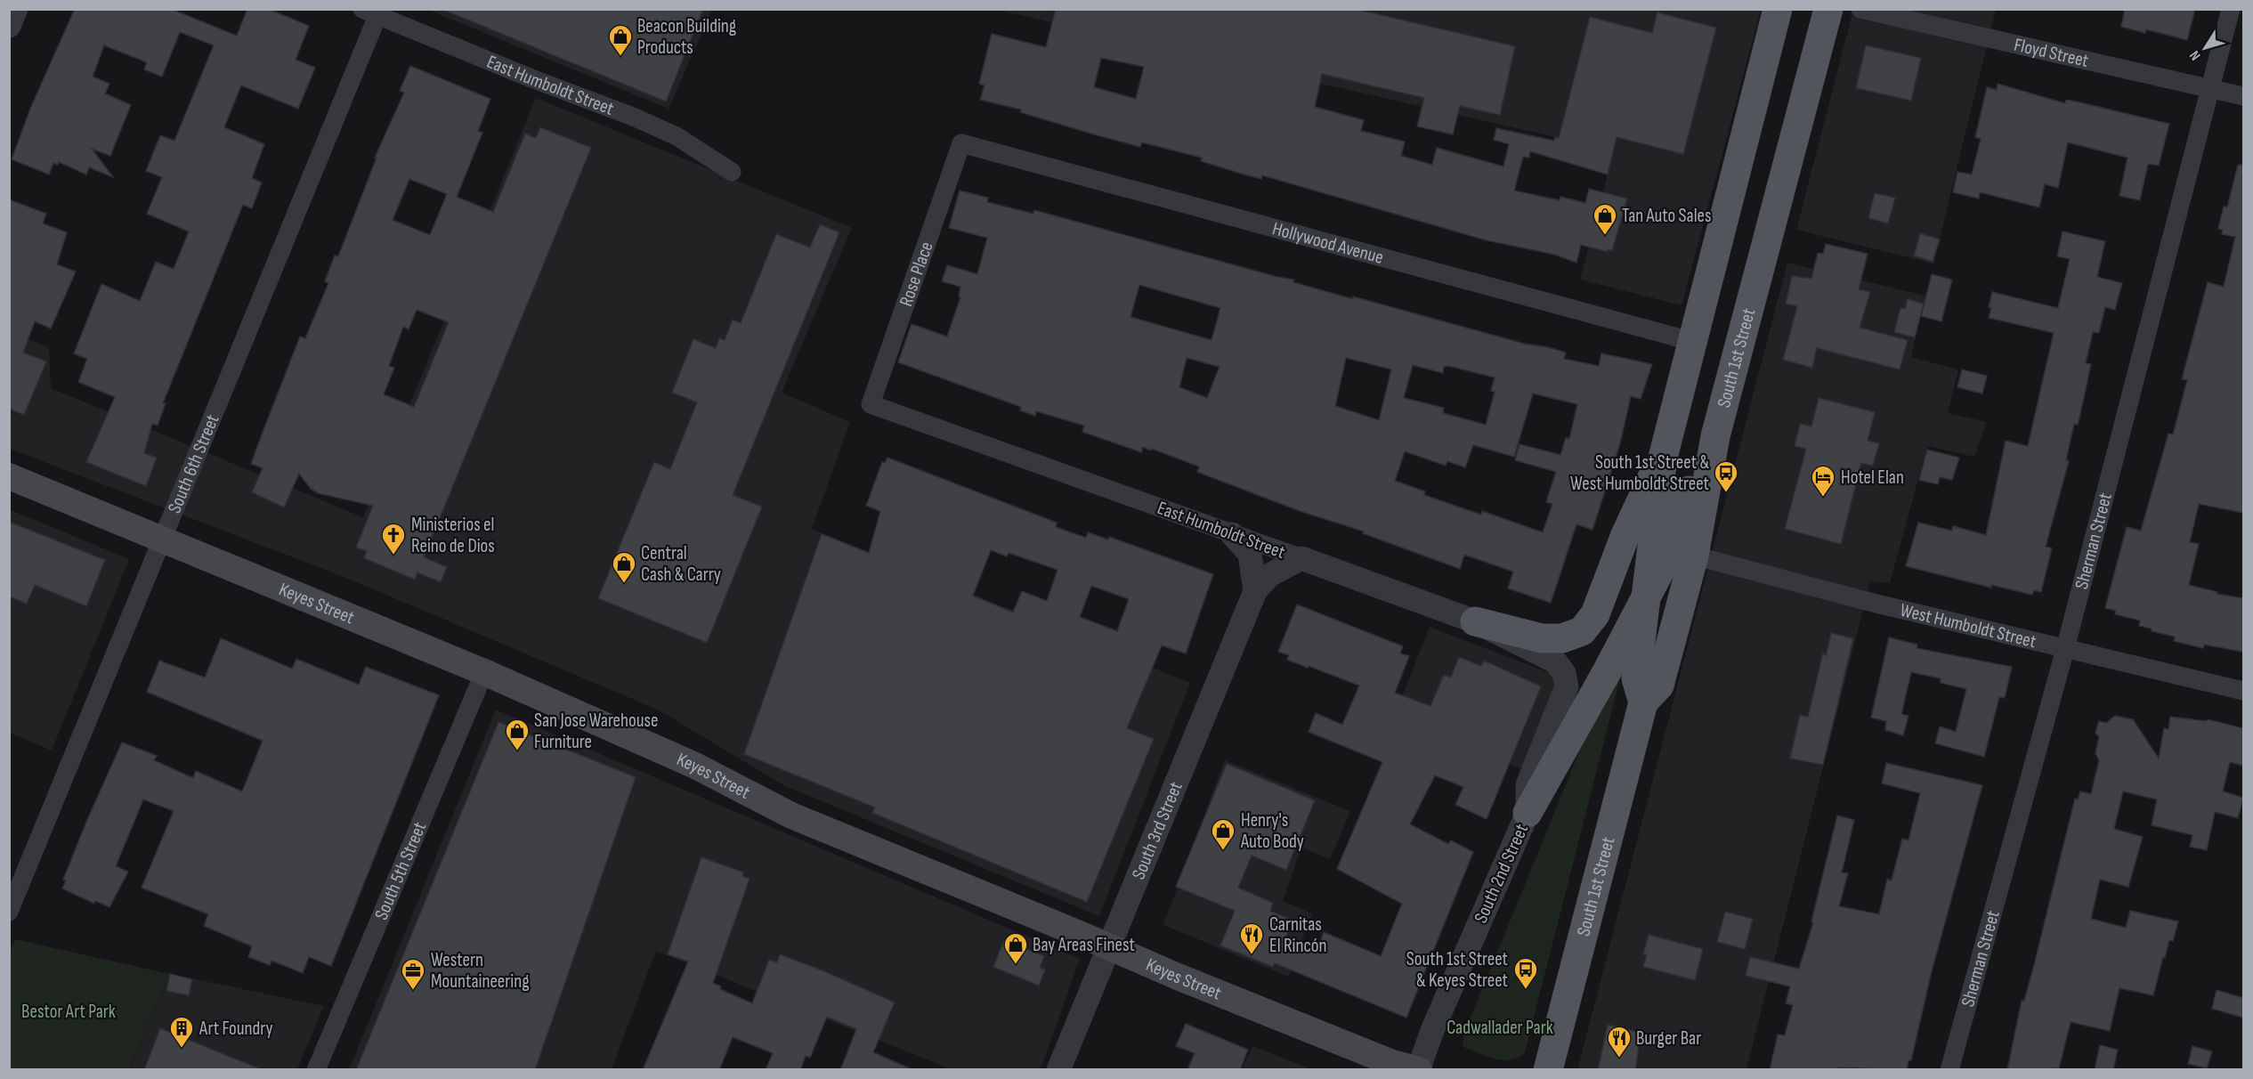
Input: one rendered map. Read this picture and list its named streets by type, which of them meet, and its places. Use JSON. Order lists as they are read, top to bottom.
{
  "streets": {
    "main road": ["South 1st Street", "Keyes Street"],
    "street": [
      "Floyd Street",
      "East Humboldt Street",
      "Hollywood Avenue",
      "Rose Place",
      "South 6th Street",
      "Sherman Street",
      "West Humboldt Street",
      "South 3rd Street",
      "South 5th Street",
      "South 2nd Street"
    ]
  },
  "crossings": [
    ["Floyd Street", "Sherman Street"],
    ["East Humboldt Street", "Rose Place"],
    ["East Humboldt Street", "South 6th Street"],
    ["East Humboldt Street", "South 2nd Street"],
    ["Hollywood Avenue", "Rose Place"],
    ["Hollywood Avenue", "South 1st Street"],
    ["South 1st Street", "West Humboldt Street"],
    ["South 6th Street", "Keyes Street"],
    ["Sherman Street", "West Humboldt Street"],
    ["Keyes Street", "South 3rd Street"],
    ["Keyes Street", "South 5th Street"],
    ["Keyes Street", "South 2nd Street"]
  ],
  "parks": ["Bestor Art Park", "Cadwallader Park"],
  "places": {
    "shop": [
      "Beacon Building Products",
      "Tan Auto Sales",
      "Central Cash & Carry",
      "San Jose Warehouse Furniture",
      "Henry's Auto Body",
      "Bay Areas Finest"
    ],
    "bus stop": ["South 1st Street & West Humboldt Street", "South 1st Street & Keyes Street"],
    "hotel": ["Hotel Elan"],
    "church": ["Ministerios el Reino de Dios"],
    "restaurant": ["Carnitas El Rincón", "Burger Bar"],
    "office": ["Western Mountaineering"],
    "building": ["Art Foundry"]
  },
  "north": "bottom left"
}
